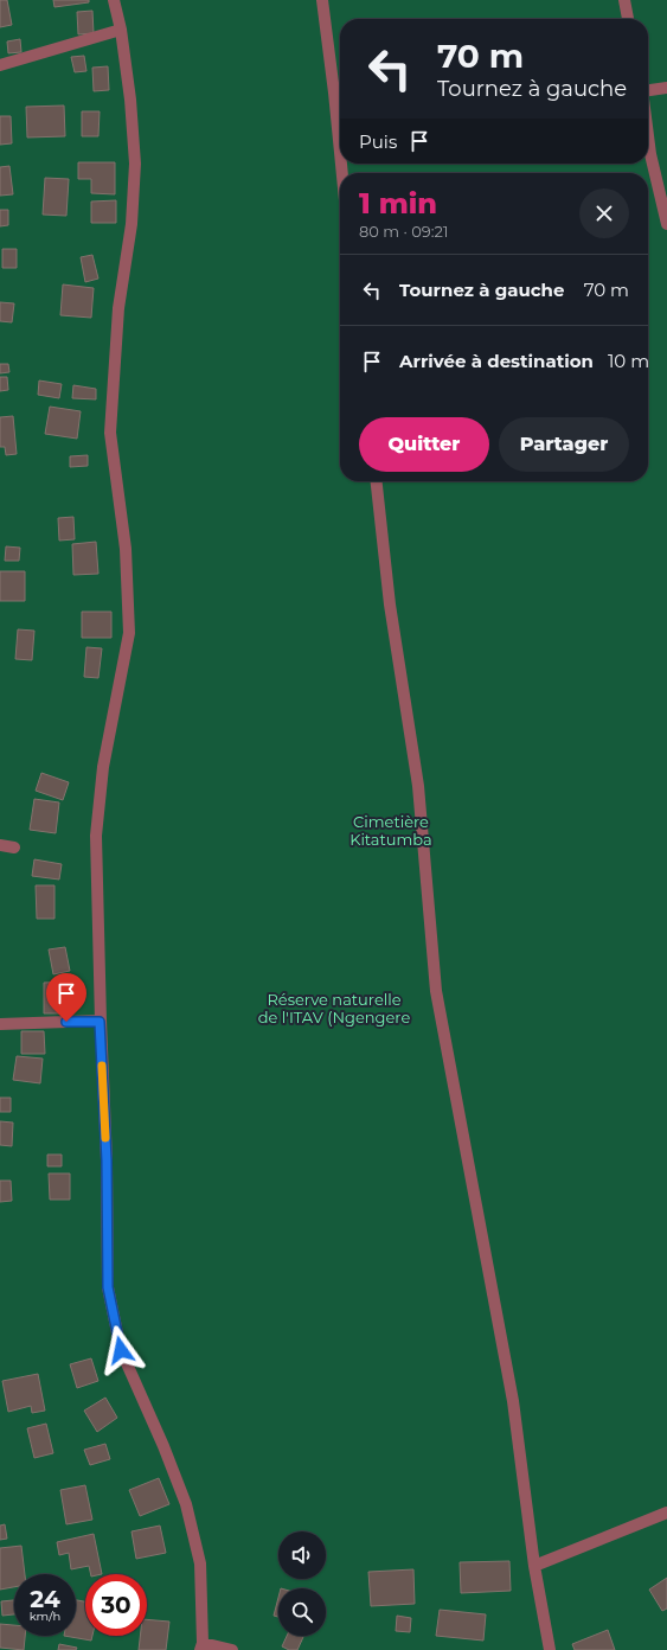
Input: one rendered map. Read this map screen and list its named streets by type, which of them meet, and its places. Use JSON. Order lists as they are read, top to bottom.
{
  "parks": ["Cimetière Kitatumba", "Réserve naturelle de l'ITAV (Ngengere"],
  "page": {
    "turn": ["70 m", "Tournez à gauche"],
    "then": "Puis",
    "heading": ["1 min", "80 m · 09:21"],
    "list": [
      {
        "name": "Tournez à gauche",
        "value": "70 m"
      },
      {
        "name": "Arrivée à destination",
        "value": "10 m"
      }
    ],
    "buttons": ["Quitter", "Partager"],
    "speed": "24 km/h",
    "limit": "30"
  }
}
